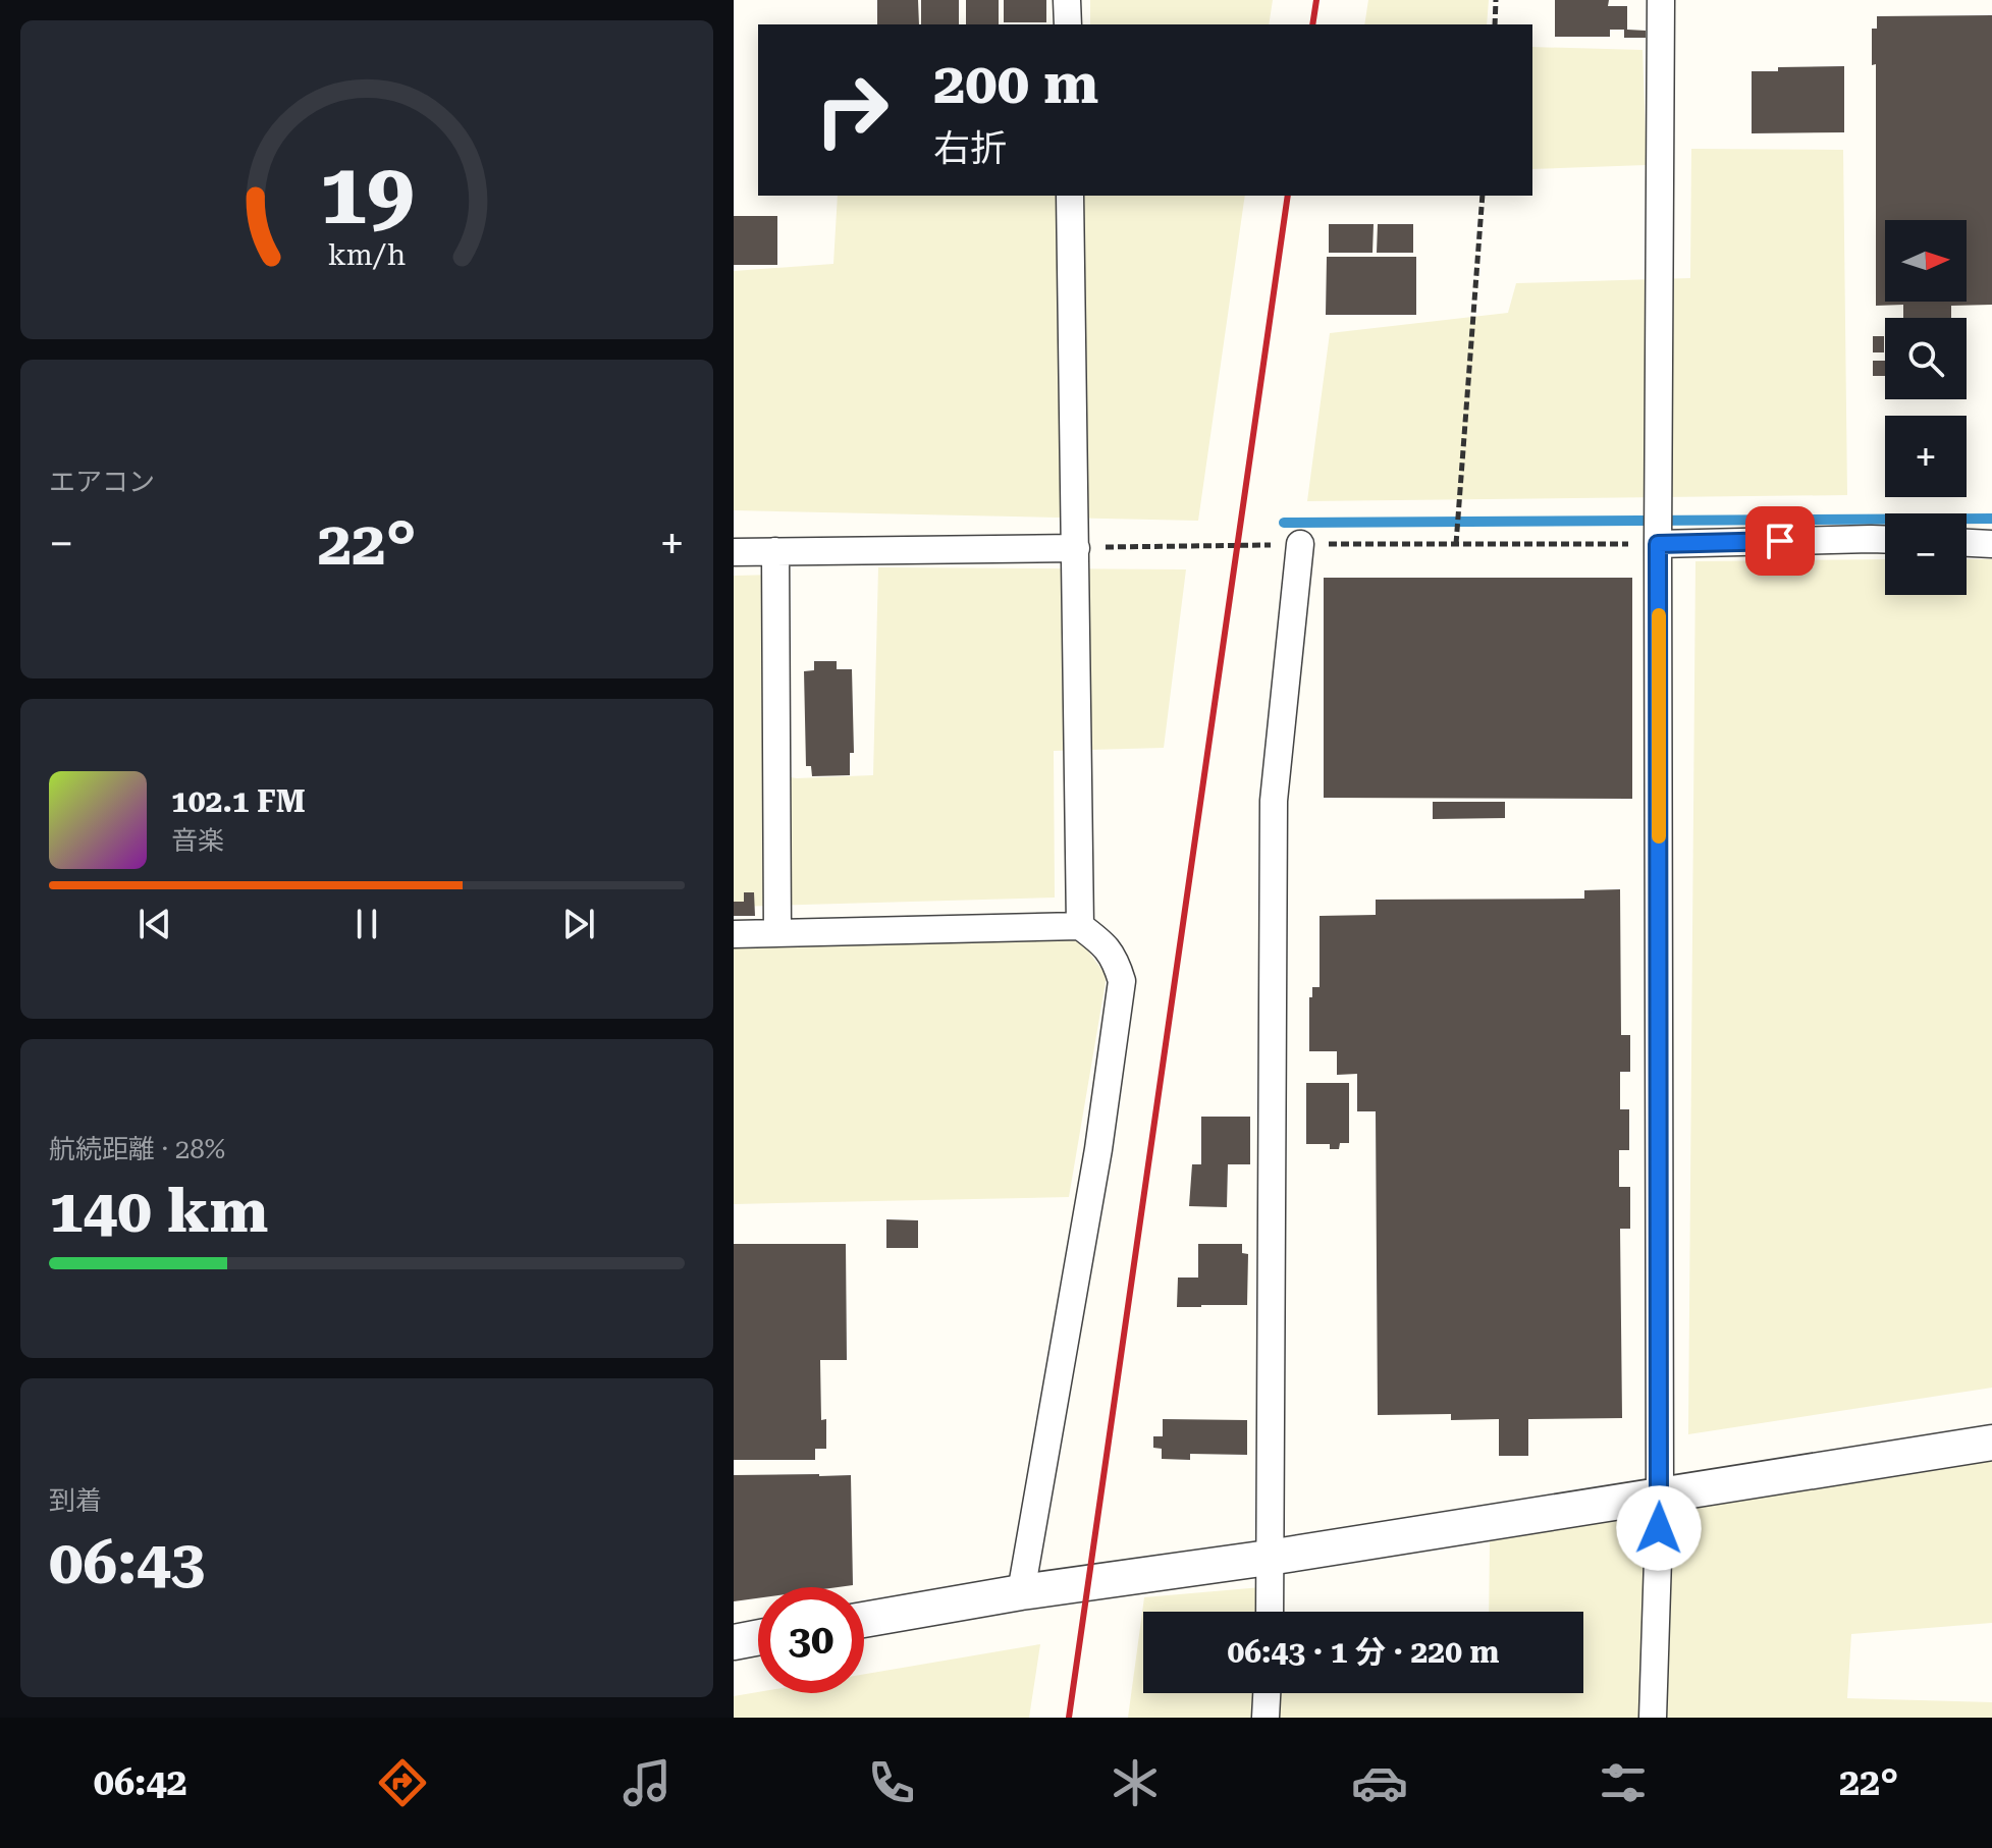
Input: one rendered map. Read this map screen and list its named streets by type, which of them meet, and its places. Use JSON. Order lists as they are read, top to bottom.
{
  "north": "right",
  "page": {
    "turn": ["200 m", "右折"],
    "map_buttons": ["+", "−"],
    "tile": [
      "エアコン",
      ["航続距離 · 28%", "140 km"],
      ["到着", "06:43"]
    ],
    "heat": ["−", "22°", "+"],
    "song": ["102.1 FM", "音楽"],
    "limit": "30",
    "trip": "06:43 · 1 分 · 220 m",
    "tabs": ["06:42", "22°"],
    "gauge": ["19", "km/h"]
  }
}
